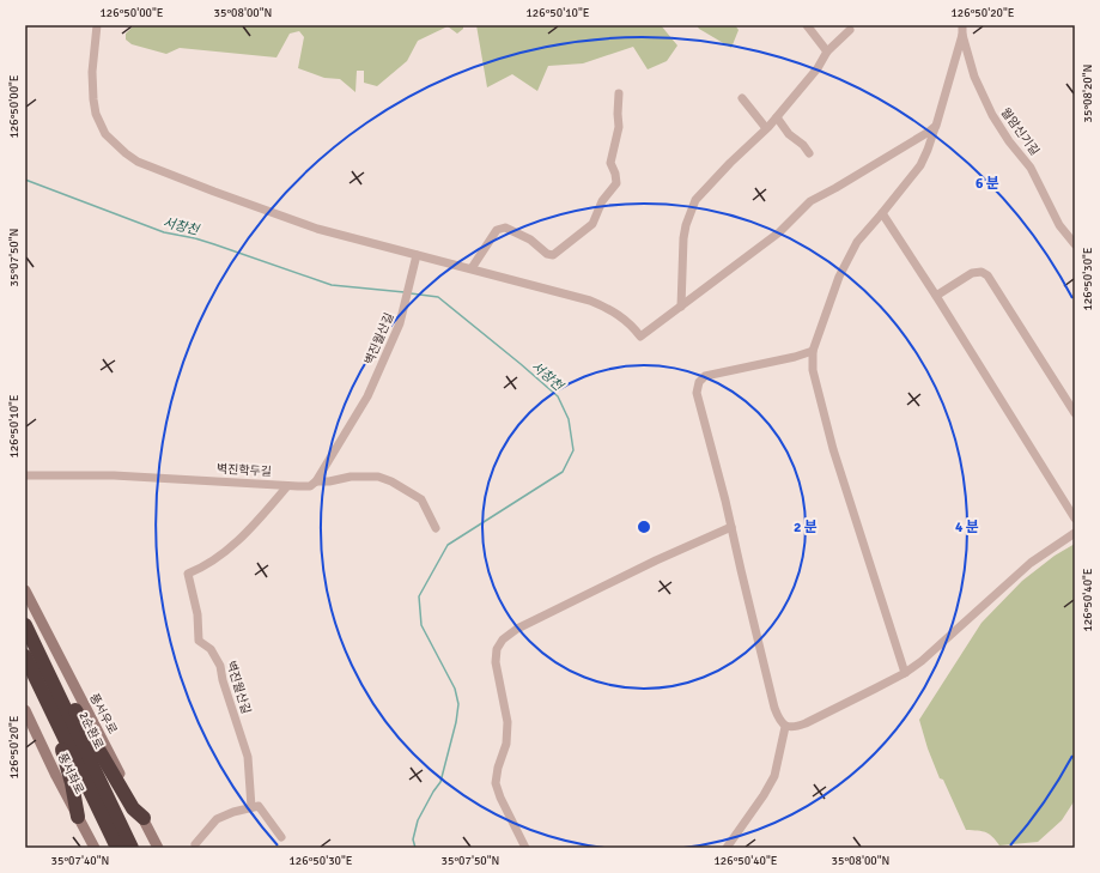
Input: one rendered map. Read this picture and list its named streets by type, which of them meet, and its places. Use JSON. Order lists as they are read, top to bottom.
{
  "streets": {
    "highway": ["2순환로"],
    "street": [
      "월암신기길",
      "벽진월산길",
      "벽진학두길",
      "풍서우로",
      "풍서좌로"
    ]
  },
  "crossings": [
    ["벽진월산길", "벽진학두길"]
  ],
  "water": ["서창천"],
  "coordinates": [
    "126°50'00\"E",
    "35°08'00\"N",
    "126°50'10\"E",
    "126°50'20\"E",
    "35°08'20\"N",
    "35°07'50\"N",
    "126°50'30\"E",
    "126°50'40\"E",
    "35°07'40\"N"
  ],
  "rings": ["6 분", "2 분", "4 분"]
}
